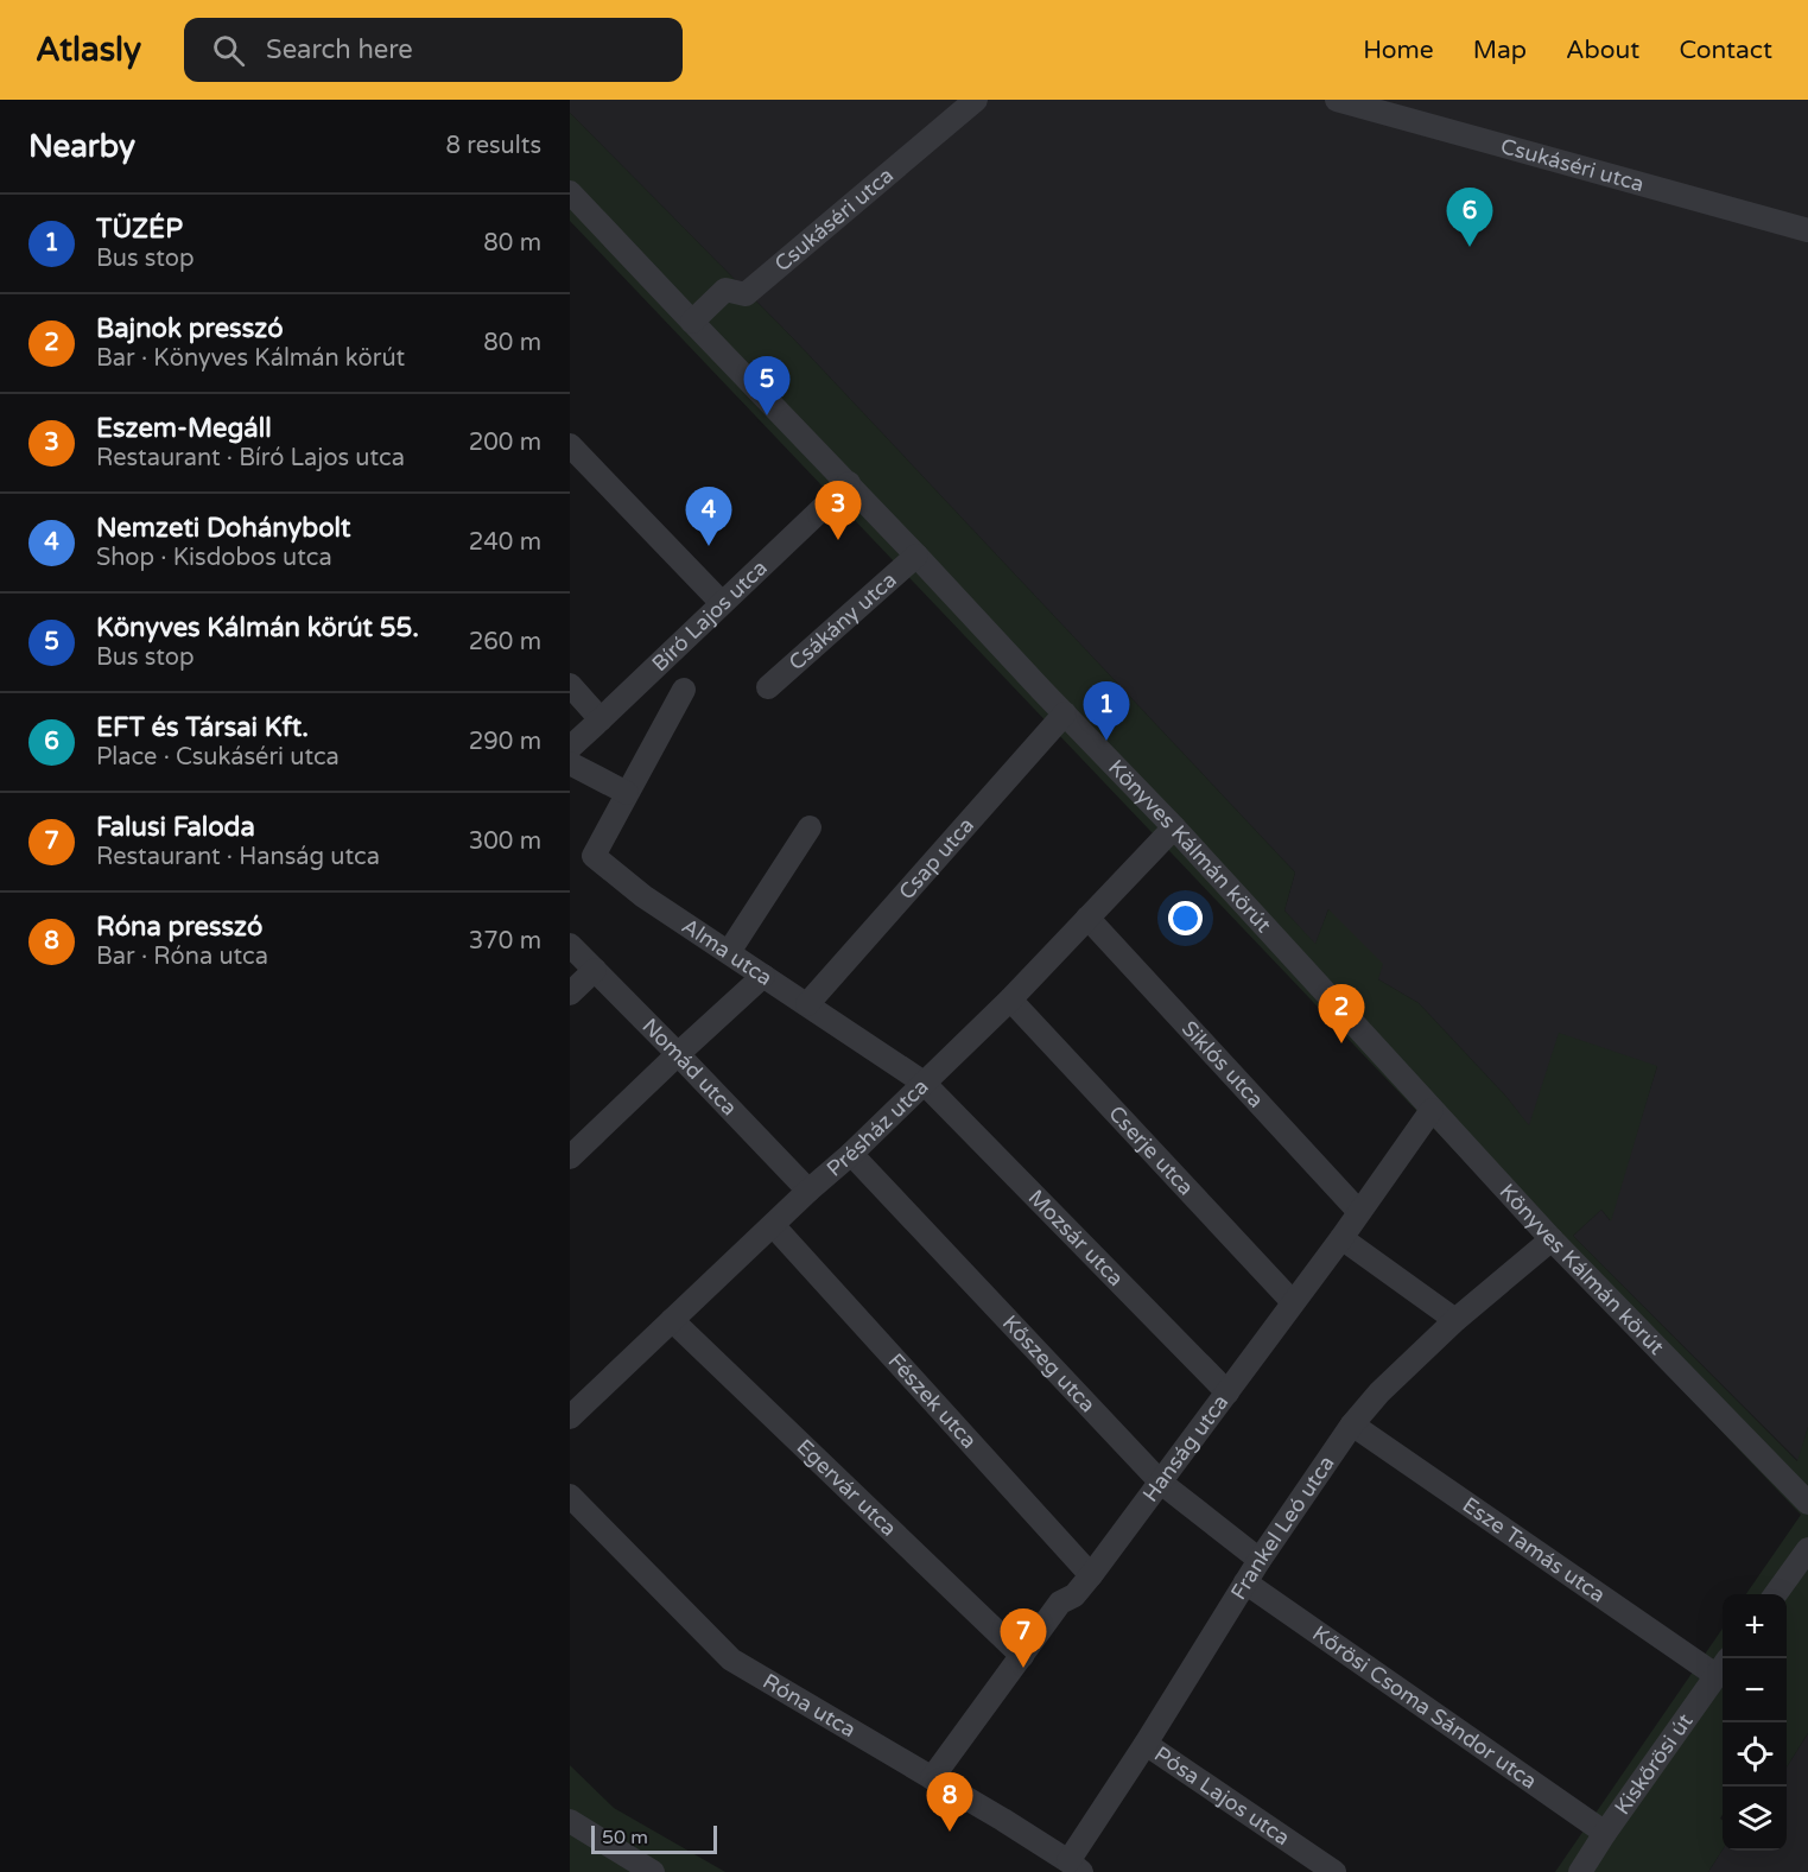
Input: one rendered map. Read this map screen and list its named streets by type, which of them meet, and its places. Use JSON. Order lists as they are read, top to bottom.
{
  "streets": {
    "street": [
      "Csukáséri utca",
      "Bíró Lajos utca",
      "Csákány utca",
      "Könyves Kálmán körút",
      "Csap utca",
      "Alma utca",
      "Siklós utca",
      "Nomád utca",
      "Présház utca",
      "Cserje utca",
      "Mozsár utca",
      "Kőszeg utca",
      "Fészek utca",
      "Hanság utca",
      "Egervár utca",
      "Frankel Leó utca",
      "Esze Tamás utca",
      "Róna utca",
      "Kőrösi Csoma Sándor utca",
      "Kiskőrösi út",
      "Pósa Lajos utca"
    ]
  },
  "crossings": [
    ["Csukáséri utca", "Könyves Kálmán körút"],
    ["Bíró Lajos utca", "Könyves Kálmán körút"],
    ["Csákány utca", "Könyves Kálmán körút"],
    ["Könyves Kálmán körút", "Csap utca"],
    ["Könyves Kálmán körút", "Présház utca"],
    ["Könyves Kálmán körút", "Hanság utca"],
    ["Könyves Kálmán körút", "Frankel Leó utca"],
    ["Csap utca", "Alma utca"],
    ["Alma utca", "Présház utca"],
    ["Alma utca", "Mozsár utca"],
    ["Siklós utca", "Présház utca"],
    ["Siklós utca", "Hanság utca"],
    ["Nomád utca", "Présház utca"],
    ["Présház utca", "Cserje utca"],
    ["Présház utca", "Mozsár utca"],
    ["Présház utca", "Kőszeg utca"],
    ["Présház utca", "Fészek utca"],
    ["Présház utca", "Egervár utca"],
    ["Cserje utca", "Hanság utca"],
    ["Mozsár utca", "Hanság utca"],
    ["Kőszeg utca", "Hanság utca"],
    ["Kőszeg utca", "Frankel Leó utca"],
    ["Fészek utca", "Hanság utca"],
    ["Hanság utca", "Egervár utca"],
    ["Hanság utca", "Róna utca"],
    ["Frankel Leó utca", "Esze Tamás utca"],
    ["Frankel Leó utca", "Róna utca"],
    ["Frankel Leó utca", "Kőrösi Csoma Sándor utca"],
    ["Frankel Leó utca", "Pósa Lajos utca"],
    ["Esze Tamás utca", "Kiskőrösi út"],
    ["Kőrösi Csoma Sándor utca", "Kiskőrösi út"]
  ],
  "scale_bar": "50 m",
  "page": {
    "header": "Atlasly",
    "search": "Search here",
    "nav": [
      "Home",
      "Map",
      "About",
      "Contact"
    ],
    "heading": ["Nearby", "8 results"],
    "pins": [
      "6",
      "5",
      "3",
      "4",
      "1",
      "2",
      "7",
      "8"
    ],
    "list": [
      {
        "mark": "1",
        "name": "TÜZÉP",
        "note": "Bus stop",
        "value": "80 m"
      },
      {
        "mark": "2",
        "name": "Bajnok presszó",
        "note": "Bar · Könyves Kálmán körút",
        "value": "80 m"
      },
      {
        "mark": "3",
        "name": "Eszem-Megáll",
        "note": "Restaurant · Bíró Lajos utca",
        "value": "200 m"
      },
      {
        "mark": "4",
        "name": "Nemzeti Dohánybolt",
        "note": "Shop · Kisdobos utca",
        "value": "240 m"
      },
      {
        "mark": "5",
        "name": "Könyves Kálmán körút 55.",
        "note": "Bus stop",
        "value": "260 m"
      },
      {
        "mark": "6",
        "name": "EFT és Társai Kft.",
        "note": "Place · Csukáséri utca",
        "value": "290 m"
      },
      {
        "mark": "7",
        "name": "Falusi Faloda",
        "note": "Restaurant · Hanság utca",
        "value": "300 m"
      },
      {
        "mark": "8",
        "name": "Róna presszó",
        "note": "Bar · Róna utca",
        "value": "370 m"
      }
    ],
    "map_buttons": ["+", "−"],
    "scale": "50 m"
  }
}
